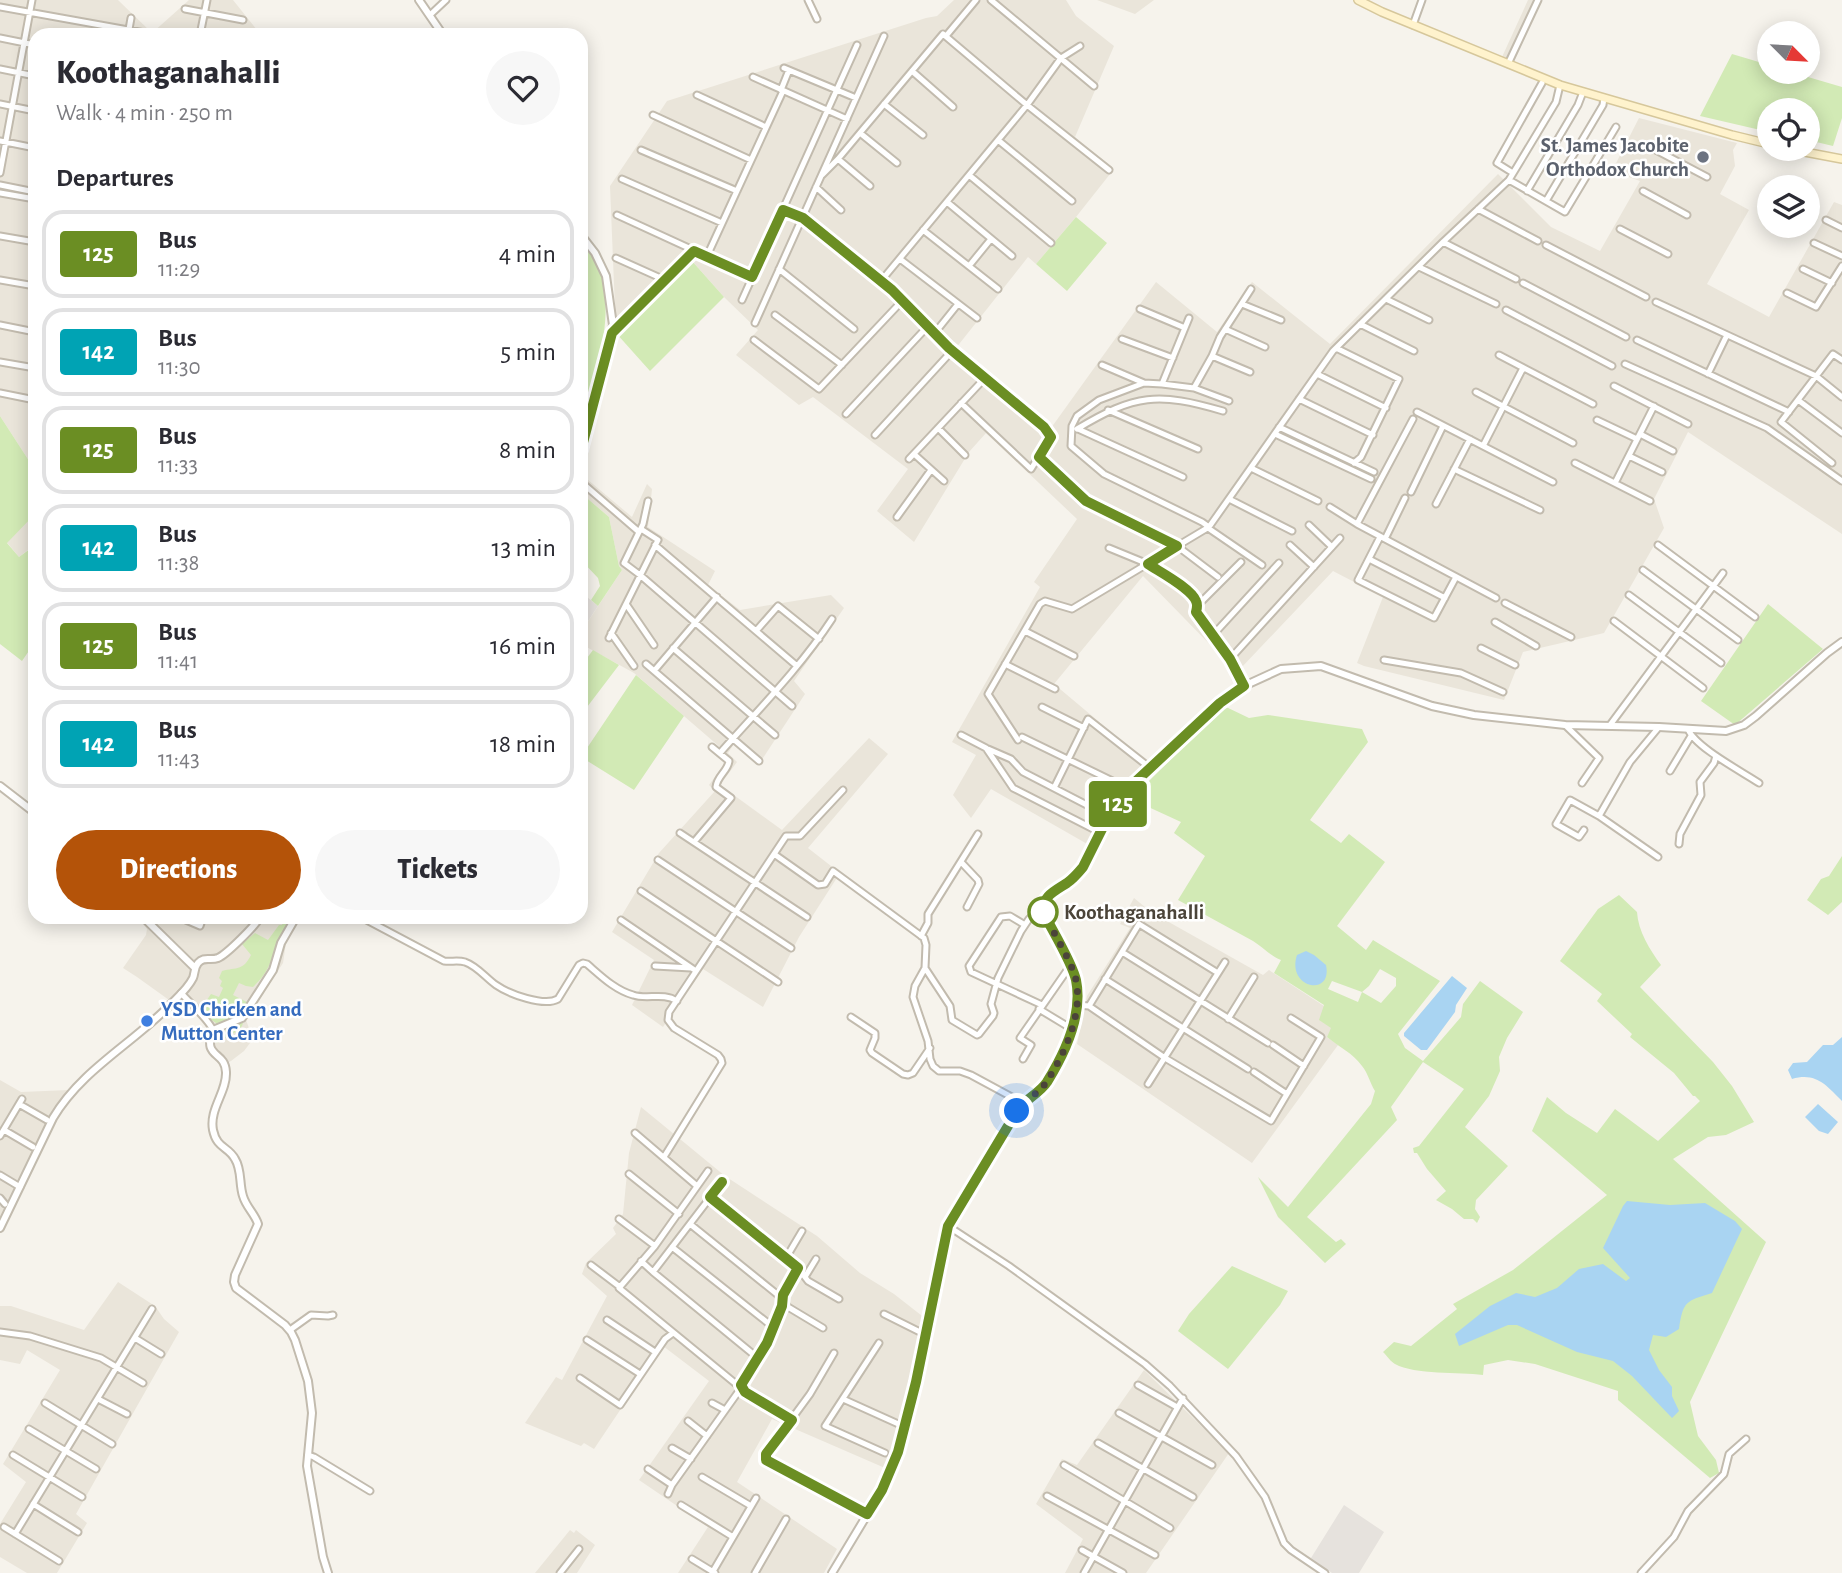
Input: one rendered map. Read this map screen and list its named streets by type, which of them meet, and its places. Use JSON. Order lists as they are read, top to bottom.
{
  "places": ["St. James Jacobite Orthodox Church", "Koothaganahalli", "YSD Chicken and Mutton Center"],
  "lines": ["bus line 125"],
  "north": "bottom right",
  "page": {
    "on_map": "125",
    "heading": [
      ["Koothaganahalli", "Walk · 4 min · 250 m"],
      "Departures"
    ],
    "list": [
      {
        "mark": "125",
        "name": "Bus",
        "note": "11:29",
        "value": "4 min"
      },
      {
        "mark": "142",
        "name": "Bus",
        "note": "11:30",
        "value": "5 min"
      },
      {
        "mark": "125",
        "name": "Bus",
        "note": "11:33",
        "value": "8 min"
      },
      {
        "mark": "142",
        "name": "Bus",
        "note": "11:38",
        "value": "13 min"
      },
      {
        "mark": "125",
        "name": "Bus",
        "note": "11:41",
        "value": "16 min"
      },
      {
        "mark": "142",
        "name": "Bus",
        "note": "11:43",
        "value": "18 min"
      }
    ],
    "buttons": ["Directions", "Tickets"]
  }
}
